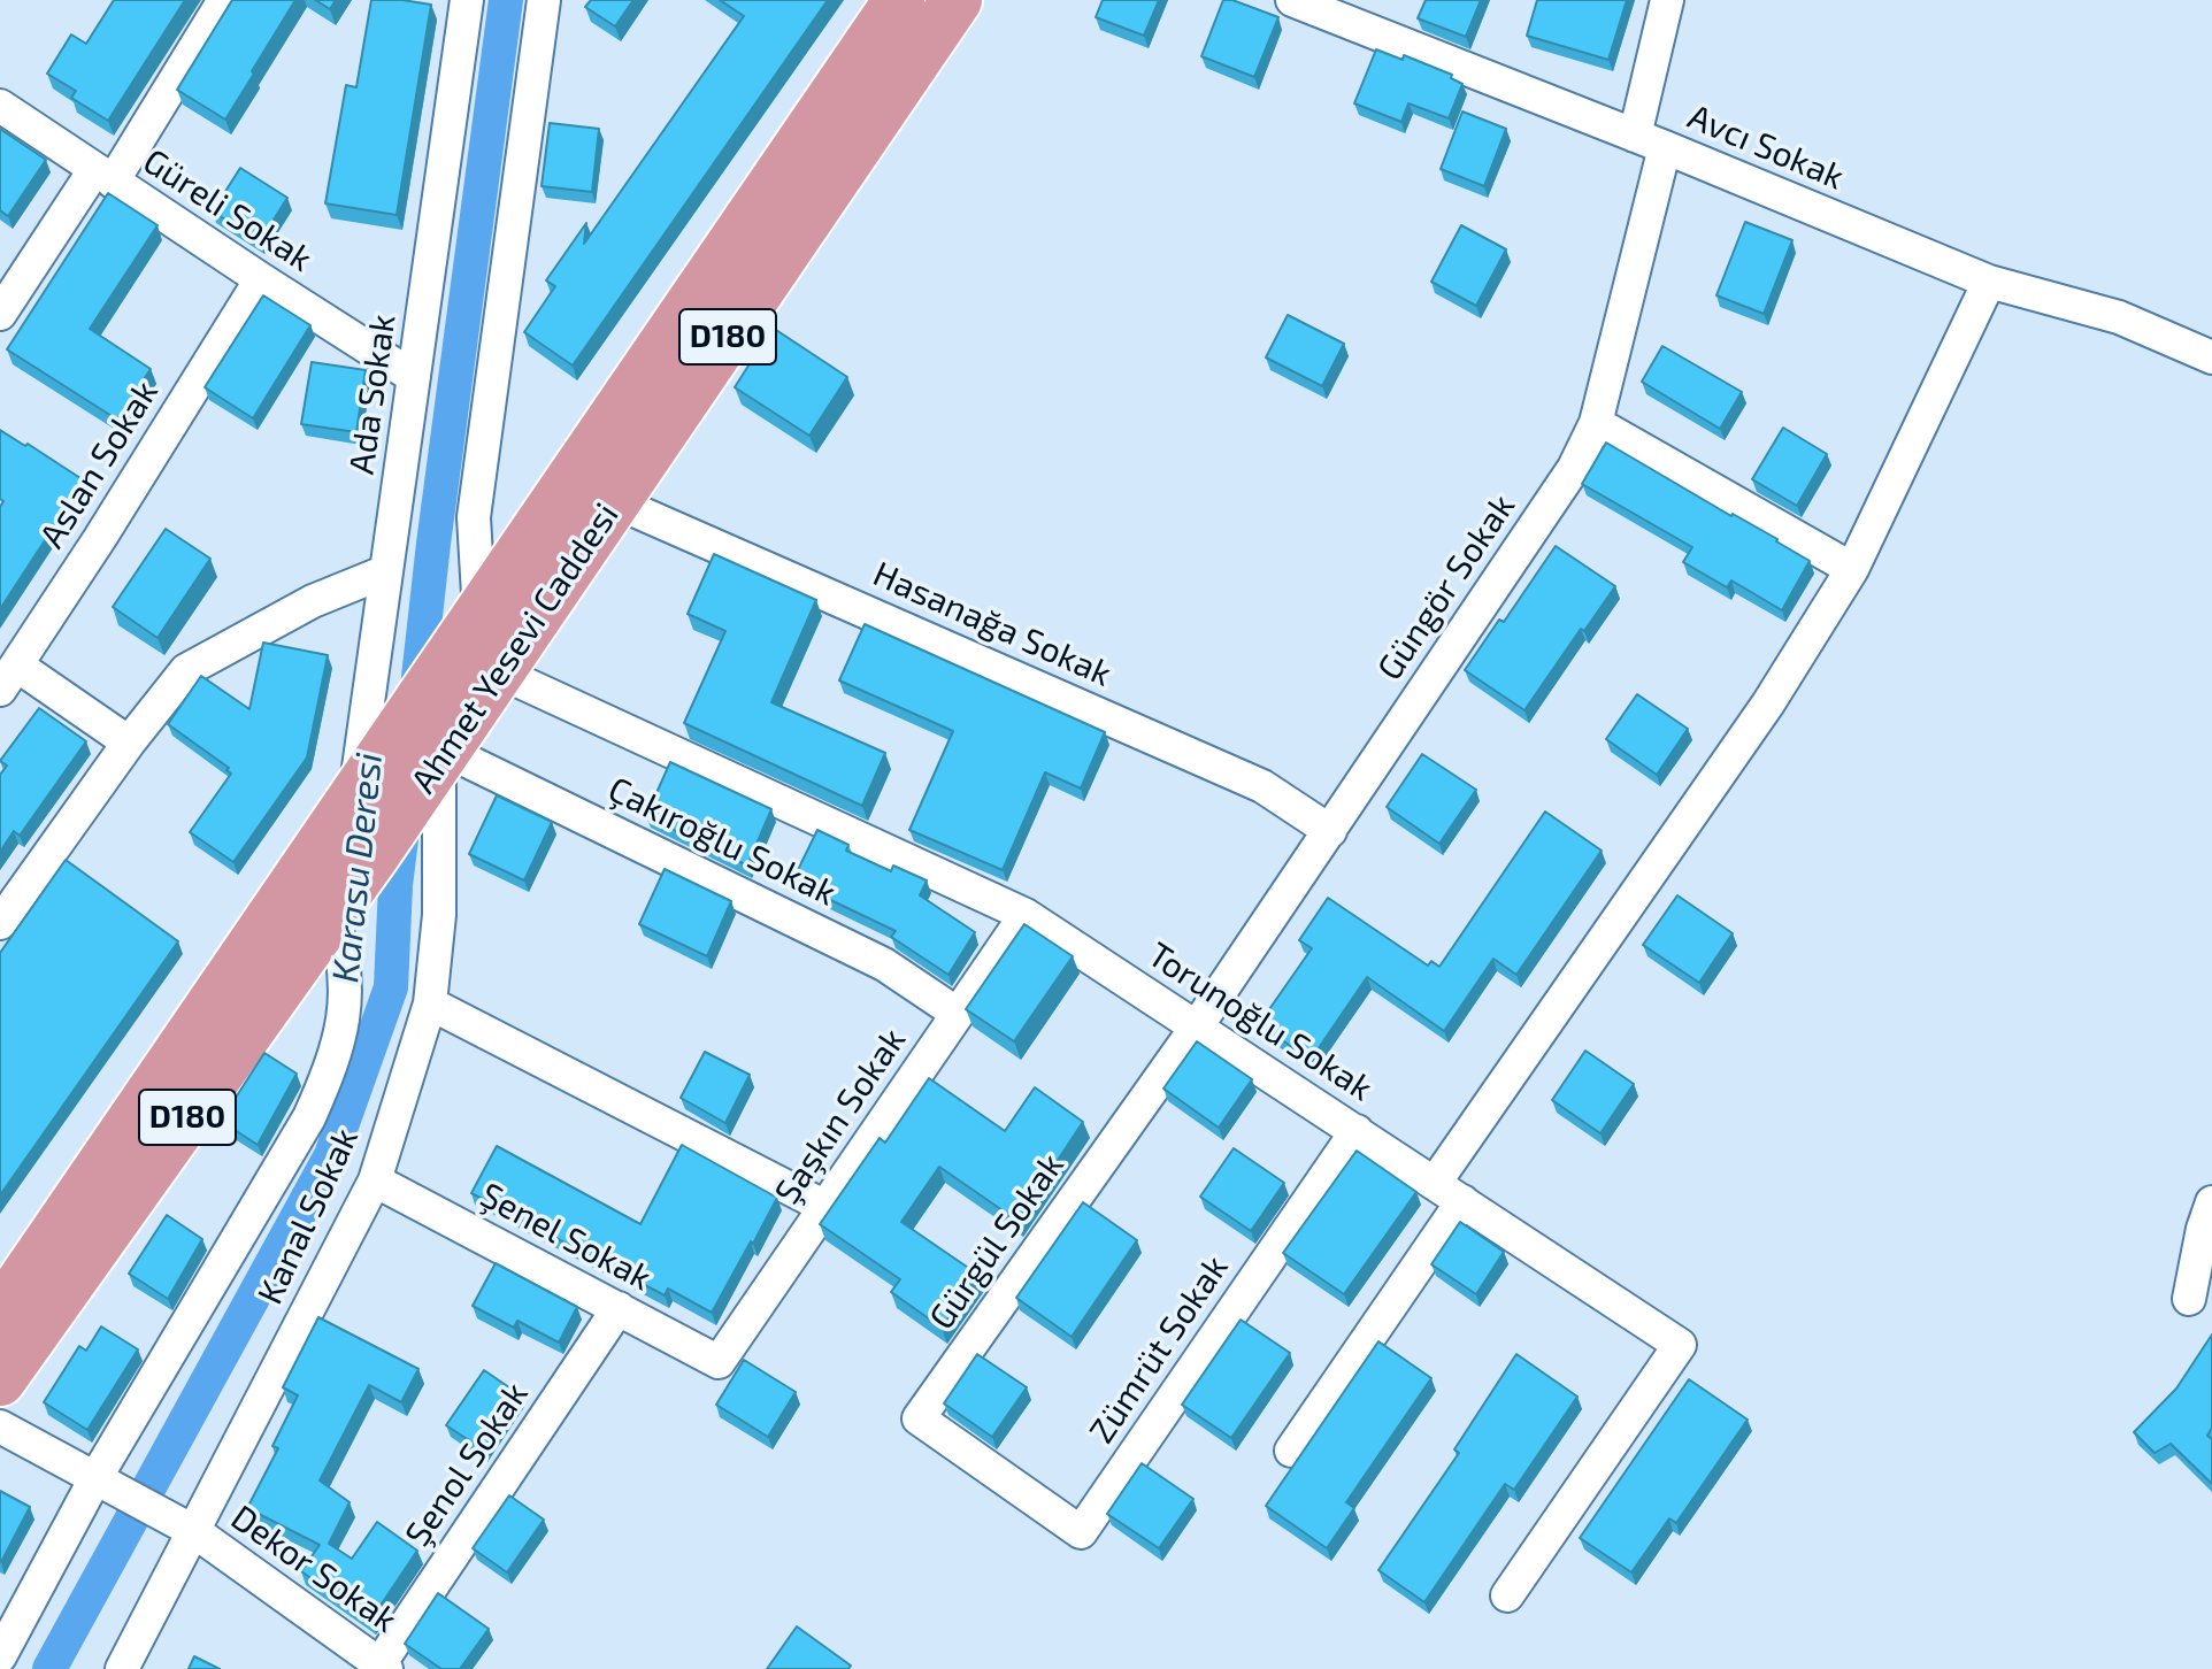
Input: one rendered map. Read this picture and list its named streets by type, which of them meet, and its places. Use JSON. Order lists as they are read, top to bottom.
{
  "streets": {
    "highway": ["D180", "Ahmet Yesevi Caddesi"],
    "street": [
      "Avcı Sokak",
      "Güreli Sokak",
      "Ada Sokak",
      "Aslan Sokak",
      "Güngör Sokak",
      "Hasanağa Sokak",
      "Çakıroğlu Sokak",
      "Torunoğlu Sokak",
      "Şaşkın Sokak",
      "Kanal Sokak",
      "Şenel Sokak",
      "Gürgül Sokak",
      "Zümrüt Sokak",
      "Şenol Sokak",
      "Dekor Sokak"
    ]
  },
  "crossings": [
    ["Avcı Sokak", "Güngör Sokak"],
    ["Güreli Sokak", "Ada Sokak"],
    ["Güreli Sokak", "Aslan Sokak"],
    ["Ada Sokak", "Ahmet Yesevi Caddesi"],
    ["Güngör Sokak", "Hasanağa Sokak"],
    ["Güngör Sokak", "Torunoğlu Sokak"],
    ["Güngör Sokak", "Gürgül Sokak"],
    ["Hasanağa Sokak", "Ahmet Yesevi Caddesi"],
    ["Ahmet Yesevi Caddesi", "Çakıroğlu Sokak"],
    ["Ahmet Yesevi Caddesi", "Torunoğlu Sokak"],
    ["Ahmet Yesevi Caddesi", "Kanal Sokak"],
    ["Çakıroğlu Sokak", "Şaşkın Sokak"],
    ["Çakıroğlu Sokak", "Kanal Sokak"],
    ["Torunoğlu Sokak", "Şaşkın Sokak"],
    ["Torunoğlu Sokak", "Gürgül Sokak"],
    ["Torunoğlu Sokak", "Zümrüt Sokak"],
    ["Şaşkın Sokak", "Şenel Sokak"],
    ["Kanal Sokak", "Şenel Sokak"],
    ["Kanal Sokak", "Dekor Sokak"],
    ["Şenel Sokak", "Şenol Sokak"],
    ["Gürgül Sokak", "Zümrüt Sokak"],
    ["Şenol Sokak", "Dekor Sokak"]
  ],
  "water": ["Karasu Deresi"]
}
